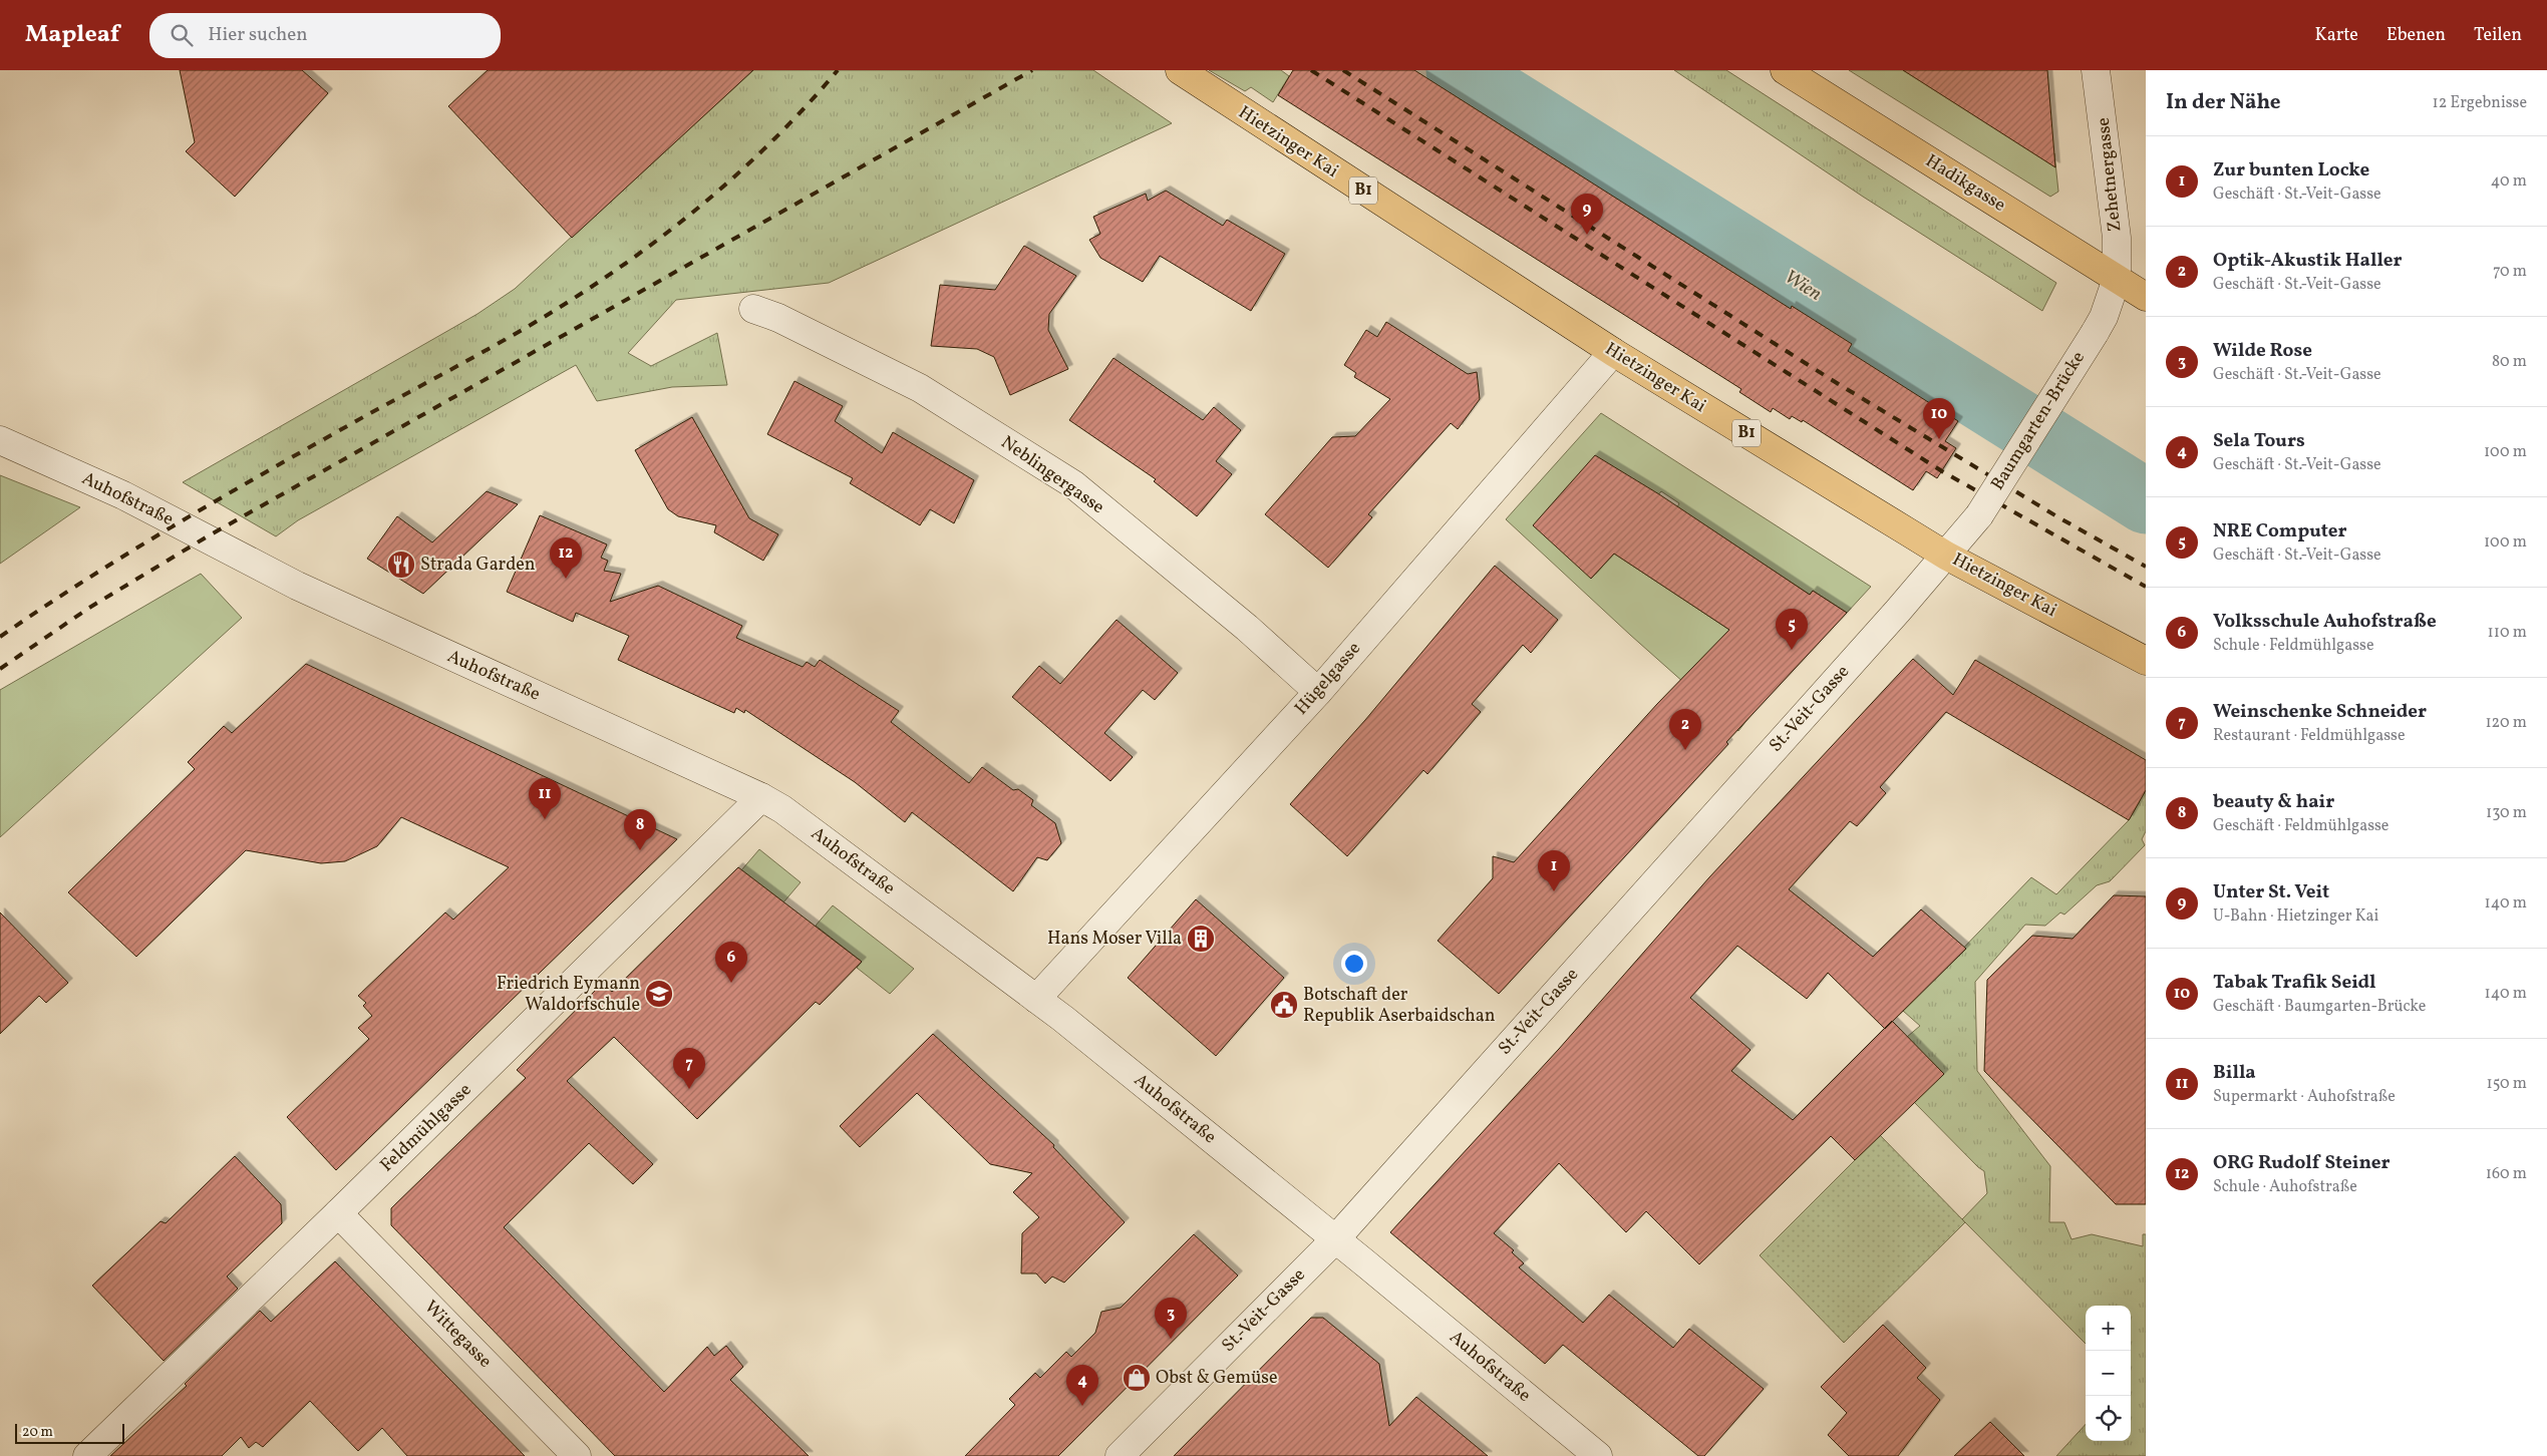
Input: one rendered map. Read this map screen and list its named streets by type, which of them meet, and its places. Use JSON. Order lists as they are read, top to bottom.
{
  "streets": {
    "main road": ["Hietzinger Kai", "Hadikgasse", "B1"],
    "street": [
      "Zehetnergasse",
      "Baumgarten-Brücke",
      "Neblingergasse",
      "Auhofstraße",
      "Hügelgasse",
      "St.-Veit-Gasse",
      "Feldmühlgasse",
      "Wittegasse"
    ]
  },
  "crossings": [
    ["Hietzinger Kai", "Baumgarten-Brücke"],
    ["Hietzinger Kai", "Hügelgasse"],
    ["Hietzinger Kai", "St.-Veit-Gasse"],
    ["Zehetnergasse", "Hadikgasse"],
    ["Zehetnergasse", "Baumgarten-Brücke"],
    ["Hadikgasse", "Baumgarten-Brücke"],
    ["Baumgarten-Brücke", "St.-Veit-Gasse"],
    ["Neblingergasse", "Hügelgasse"],
    ["Auhofstraße", "Hügelgasse"],
    ["Auhofstraße", "St.-Veit-Gasse"],
    ["Auhofstraße", "Feldmühlgasse"],
    ["Feldmühlgasse", "Wittegasse"]
  ],
  "water": ["Wien"],
  "places": {
    "restaurant": ["Strada Garden"],
    "building": ["Hans Moser Villa"],
    "school or university": ["Friedrich Eymann Waldorfschule"],
    "public building": ["Botschaft der Republik Aserbaidschan"],
    "shop": ["Obst & Gemüse"]
  },
  "scale_bar": "20 m",
  "page": {
    "header": "Mapleaf",
    "search": "Hier suchen",
    "nav": ["Karte", "Ebenen", "Teilen"],
    "heading": ["In der Nähe", "12 Ergebnisse"],
    "list": [
      {
        "mark": "1",
        "name": "Zur bunten Locke",
        "note": "Geschäft · St.-Veit-Gasse",
        "value": "40 m"
      },
      {
        "mark": "2",
        "name": "Optik-Akustik Haller",
        "note": "Geschäft · St.-Veit-Gasse",
        "value": "70 m"
      },
      {
        "mark": "3",
        "name": "Wilde Rose",
        "note": "Geschäft · St.-Veit-Gasse",
        "value": "80 m"
      },
      {
        "mark": "4",
        "name": "Sela Tours",
        "note": "Geschäft · St.-Veit-Gasse",
        "value": "100 m"
      },
      {
        "mark": "5",
        "name": "NRE Computer",
        "note": "Geschäft · St.-Veit-Gasse",
        "value": "100 m"
      },
      {
        "mark": "6",
        "name": "Volksschule Auhofstraße",
        "note": "Schule · Feldmühlgasse",
        "value": "110 m"
      },
      {
        "mark": "7",
        "name": "Weinschenke Schneider",
        "note": "Restaurant · Feldmühlgasse",
        "value": "120 m"
      },
      {
        "mark": "8",
        "name": "beauty & hair",
        "note": "Geschäft · Feldmühlgasse",
        "value": "130 m"
      },
      {
        "mark": "9",
        "name": "Unter St. Veit",
        "note": "U-Bahn · Hietzinger Kai",
        "value": "140 m"
      },
      {
        "mark": "10",
        "name": "Tabak Trafik Seidl",
        "note": "Geschäft · Baumgarten-Brücke",
        "value": "140 m"
      },
      {
        "mark": "11",
        "name": "Billa",
        "note": "Supermarkt · Auhofstraße",
        "value": "150 m"
      },
      {
        "mark": "12",
        "name": "ORG Rudolf Steiner",
        "note": "Schule · Auhofstraße",
        "value": "160 m"
      }
    ],
    "pins": [
      "9",
      "10",
      "12",
      "5",
      "2",
      "11",
      "8",
      "1",
      "6",
      "7",
      "3",
      "4"
    ],
    "map_buttons": ["+", "−"],
    "scale": "20 m"
  }
}
